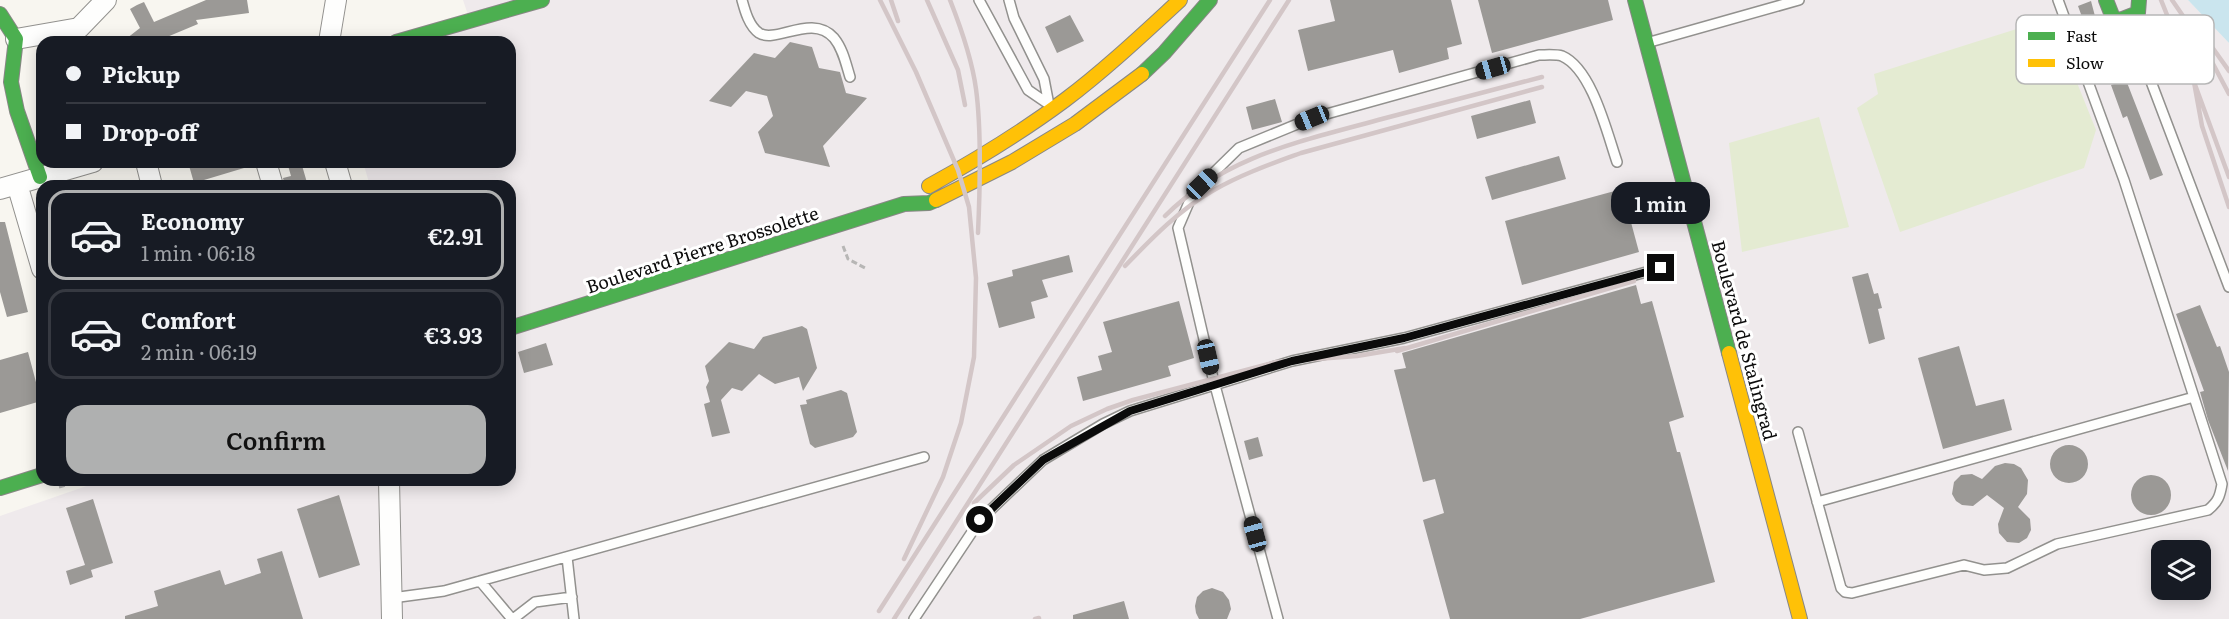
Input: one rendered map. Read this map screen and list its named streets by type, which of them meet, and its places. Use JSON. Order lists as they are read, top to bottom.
{
  "streets": {
    "main road": ["Boulevard Pierre Brossolette", "Boulevard de Stalingrad"]
  },
  "legend": ["Fast", "Slow"],
  "page": {
    "banner": ["Pickup", "Drop-off"],
    "bubble": "1 min",
    "list": [
      {
        "name": "Economy",
        "note": "1 min · 06:18",
        "value": "€2.91"
      },
      {
        "name": "Comfort",
        "note": "2 min · 06:19",
        "value": "€3.93"
      }
    ],
    "buttons": "Confirm"
  }
}
